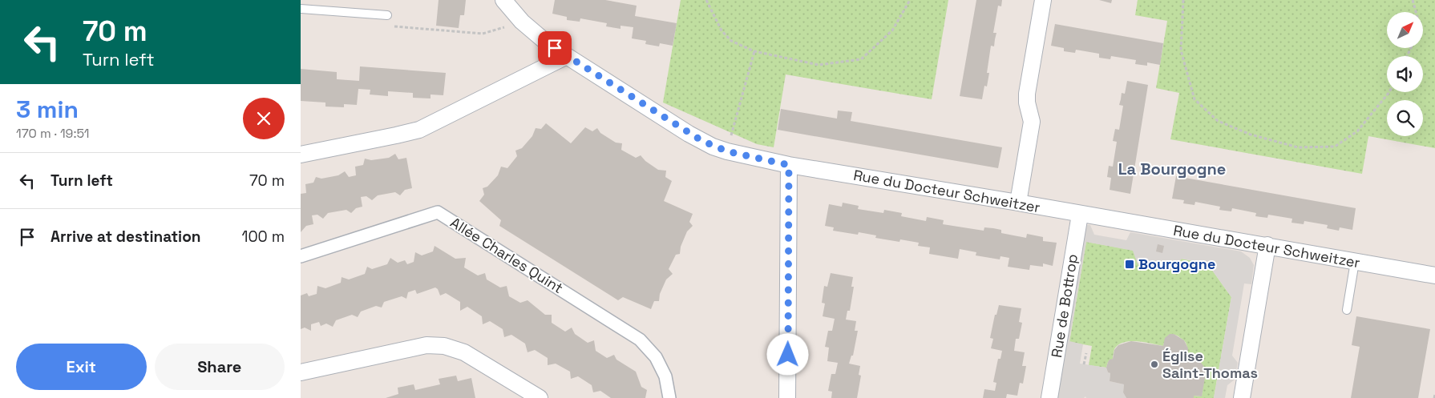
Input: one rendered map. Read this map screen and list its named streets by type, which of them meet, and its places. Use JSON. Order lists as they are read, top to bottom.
{
  "streets": {
    "street": ["Rue du Docteur Schweitzer", "Allée Charles Quint", "Rue de Bottrop"]
  },
  "crossings": [
    ["Rue du Docteur Schweitzer", "Rue de Bottrop"]
  ],
  "districts": ["La Bourgogne"],
  "places": {
    "transit": ["Bourgogne"],
    "other": ["Église Saint-Thomas"]
  },
  "north": "top right",
  "page": {
    "turn": ["70 m", "Turn left"],
    "heading": ["3 min", "170 m · 19:51"],
    "list": [
      {
        "name": "Turn left",
        "value": "70 m"
      },
      {
        "name": "Arrive at destination",
        "value": "100 m"
      }
    ],
    "buttons": ["Exit", "Share"]
  }
}
